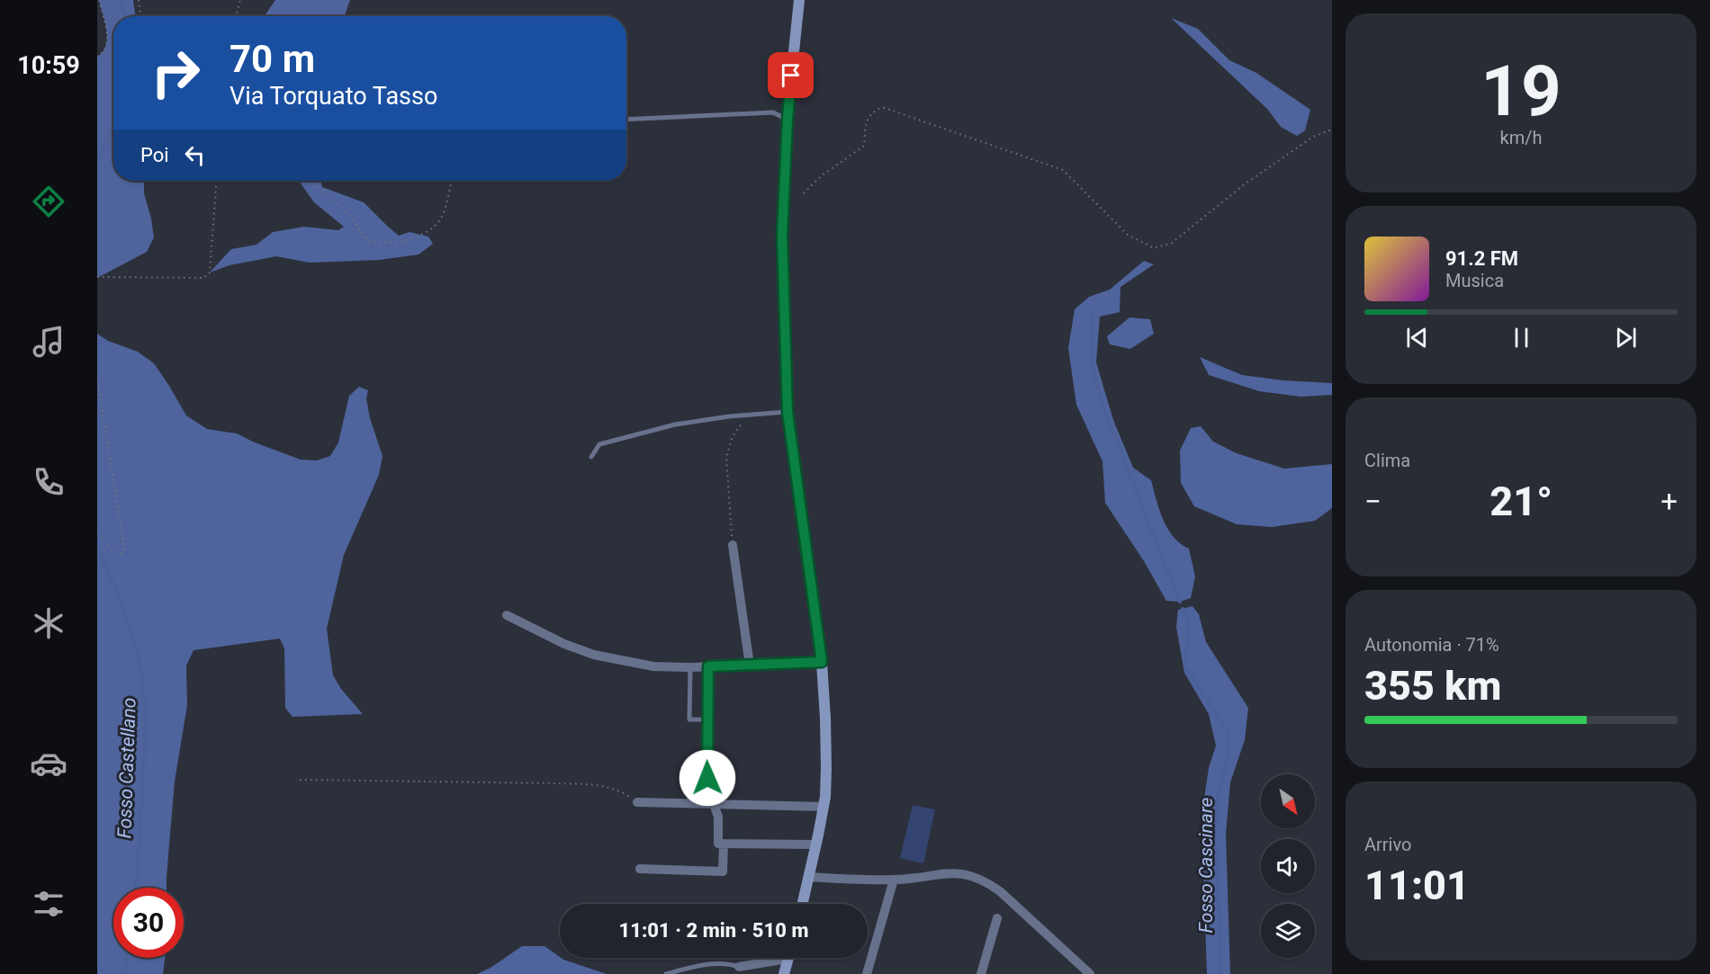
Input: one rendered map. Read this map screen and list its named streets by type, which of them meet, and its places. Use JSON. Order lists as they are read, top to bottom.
{
  "water": ["Fosso Castellano", "Fosso Cascinare"],
  "north": "bottom right",
  "page": {
    "tabs": "10:59",
    "tile": [
      ["19", "km/h"],
      "Clima",
      ["Autonomia · 71%", "355 km"],
      ["Arrivo", "11:01"]
    ],
    "turn": ["70 m", "Via Torquato Tasso"],
    "then": "Poi",
    "song": ["91.2 FM", "Musica"],
    "heat": ["−", "21°", "+"],
    "limit": "30",
    "trip": "11:01 · 2 min · 510 m"
  }
}
